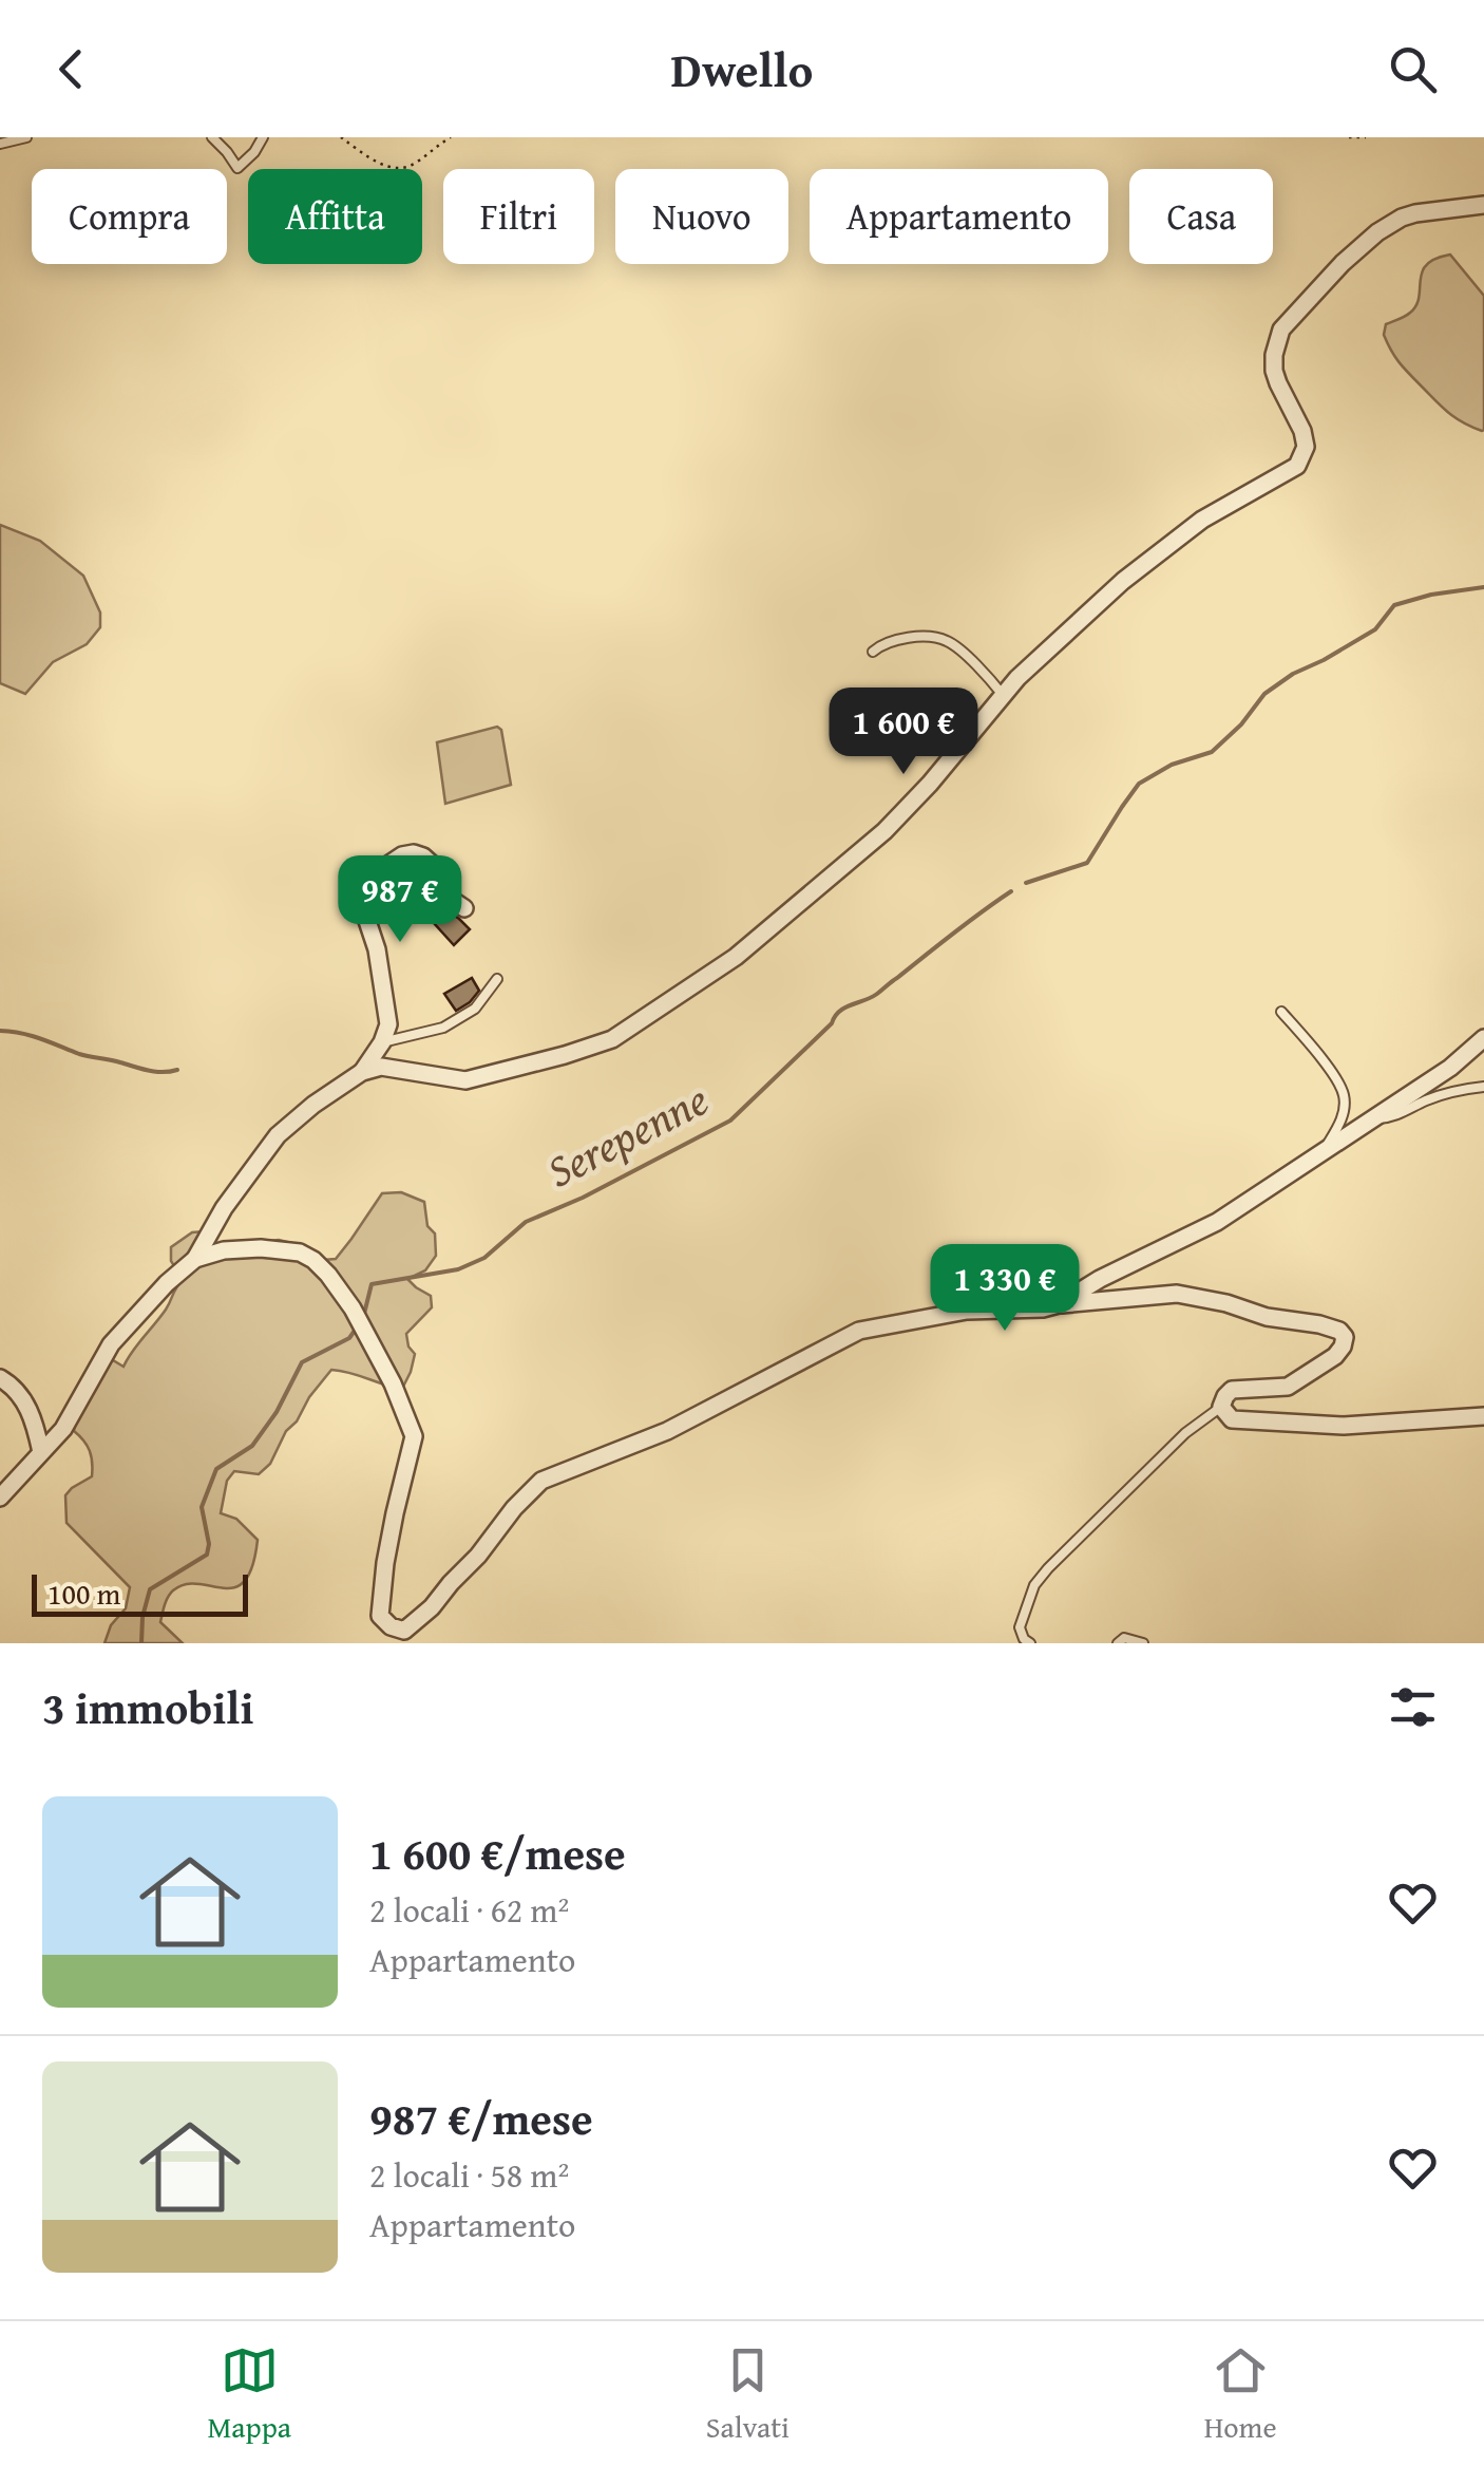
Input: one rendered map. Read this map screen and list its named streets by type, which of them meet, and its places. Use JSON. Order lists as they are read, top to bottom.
{
  "water": ["Serepenne"],
  "scale_bar": "100 m",
  "page": {
    "header": "Dwello",
    "chip": [
      "Compra",
      "Affitta",
      "Filtri",
      "Nuovo",
      "Appartamento",
      "Casa"
    ],
    "price": ["1 600 €", "987 €", "1 330 €"],
    "scale": "100 m",
    "heading": "3 immobili",
    "list": [
      {
        "name": "1 600 €/mese",
        "note": "2 locali · 62 m² · Appartamento"
      },
      {
        "name": "987 €/mese",
        "note": "2 locali · 58 m² · Appartamento"
      }
    ],
    "tabs": ["Mappa", "Salvati", "Home"]
  }
}
